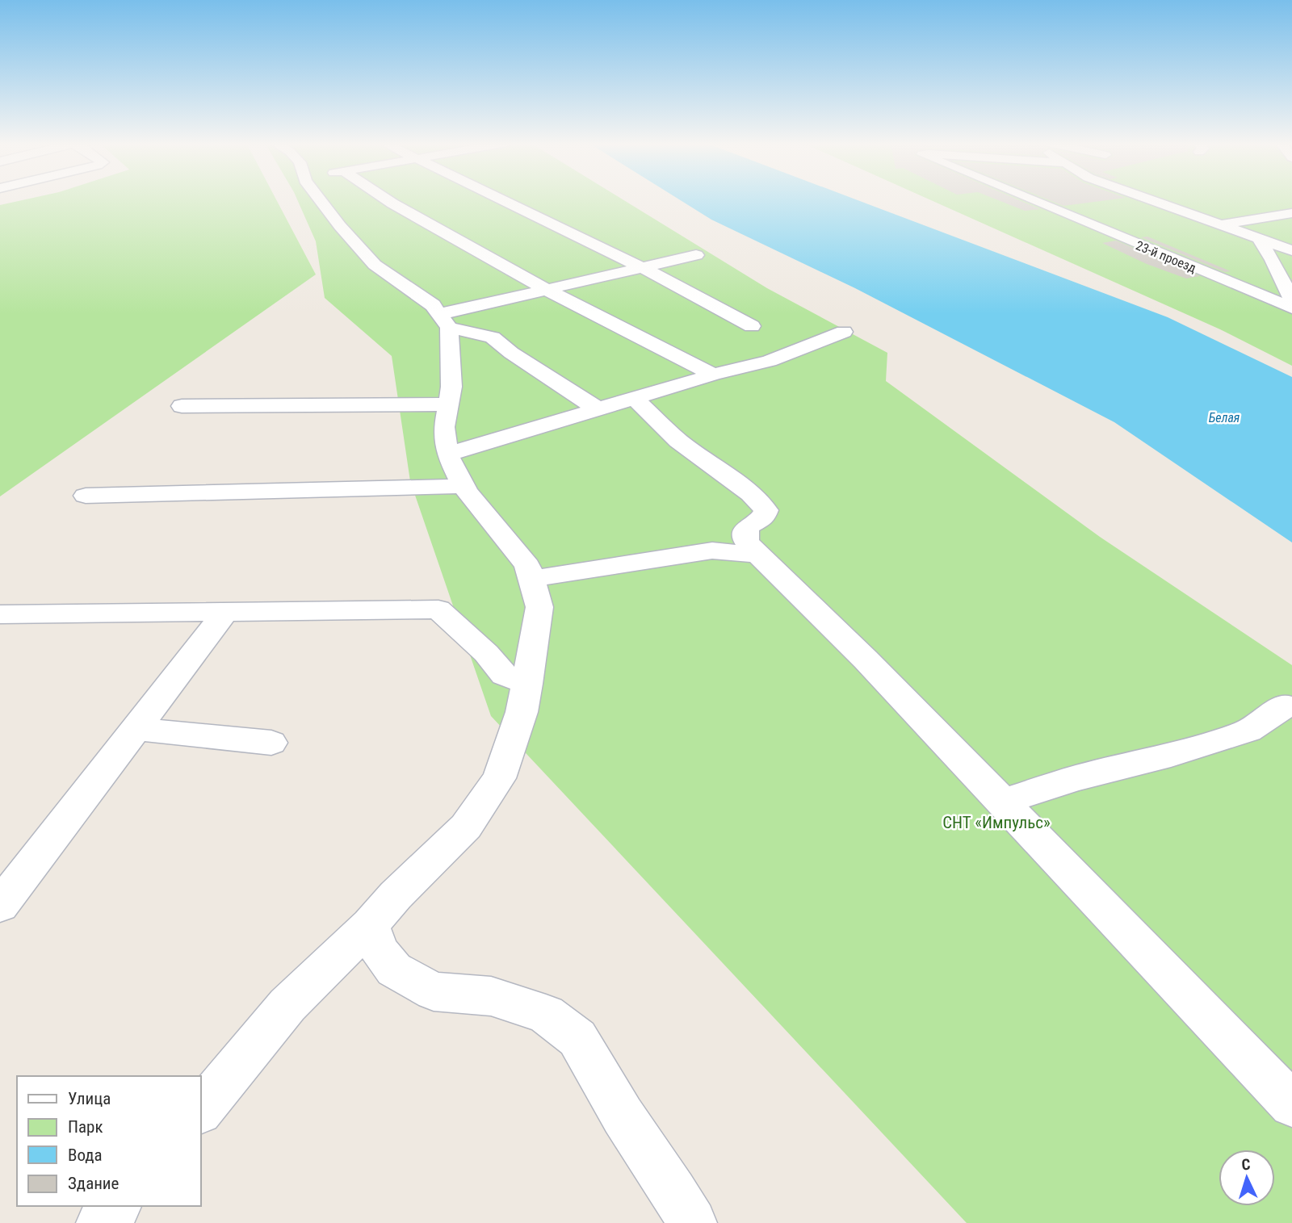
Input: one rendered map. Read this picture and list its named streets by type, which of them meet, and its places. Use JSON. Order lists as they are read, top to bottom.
{
  "streets": {
    "street": ["23-й проезд"]
  },
  "water": ["Белая"],
  "parks": ["СНТ «Импульс»"],
  "legend": [
    "Улица",
    "Парк",
    "Вода",
    "Здание"
  ],
  "north": "top"
}
